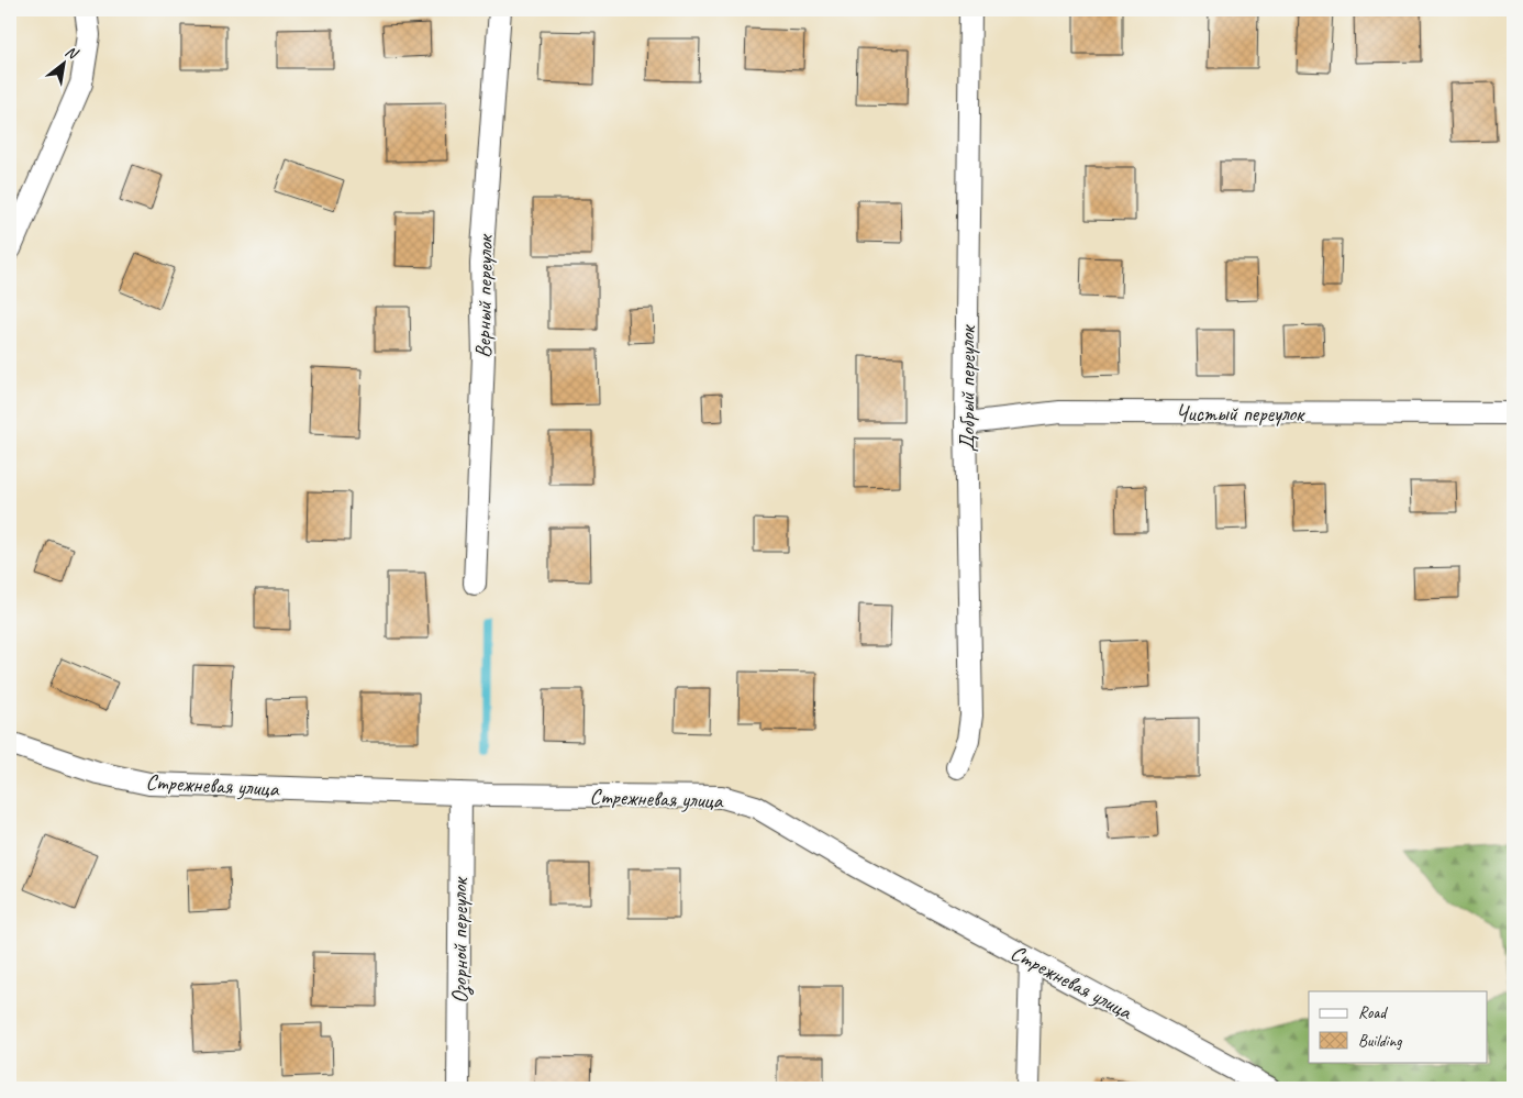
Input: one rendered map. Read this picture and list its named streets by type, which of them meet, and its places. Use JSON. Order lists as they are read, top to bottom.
{
  "streets": {
    "street": [
      "Верный переулок",
      "Добрый переулок",
      "Чистый переулок",
      "Стрежневая улица",
      "Озорной переулок"
    ]
  },
  "crossings": [
    ["Добрый переулок", "Чистый переулок"],
    ["Стрежневая улица", "Озорной переулок"]
  ],
  "legend": ["Road", "Building"],
  "north": "top right"
}
